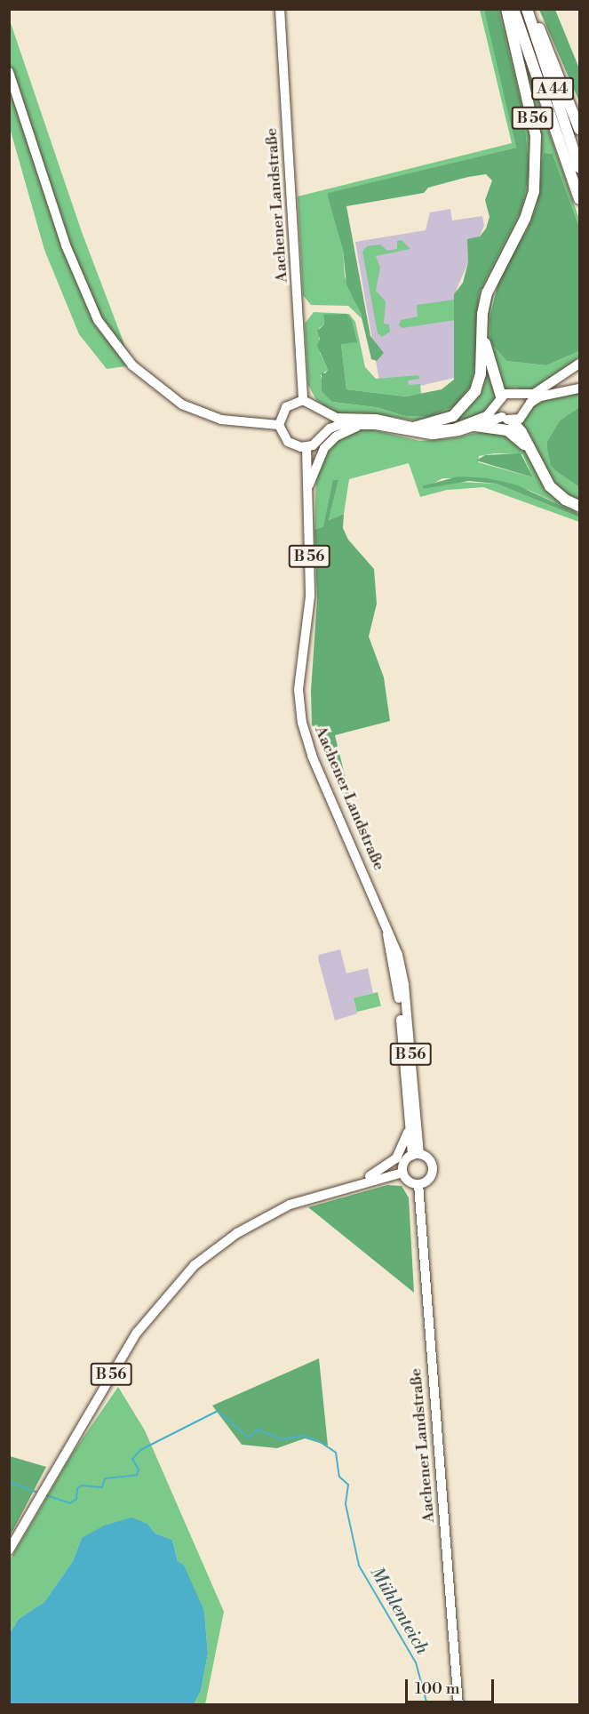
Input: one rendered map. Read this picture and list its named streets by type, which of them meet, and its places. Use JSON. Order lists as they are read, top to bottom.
{
  "streets": {
    "highway": ["A 44", "B 56"],
    "main road": ["Aachener Landstraße"]
  },
  "crossings": [
    ["B 56", "Aachener Landstraße"]
  ],
  "water": ["Mühlenteich"],
  "scale_bar": "100 m"
}
